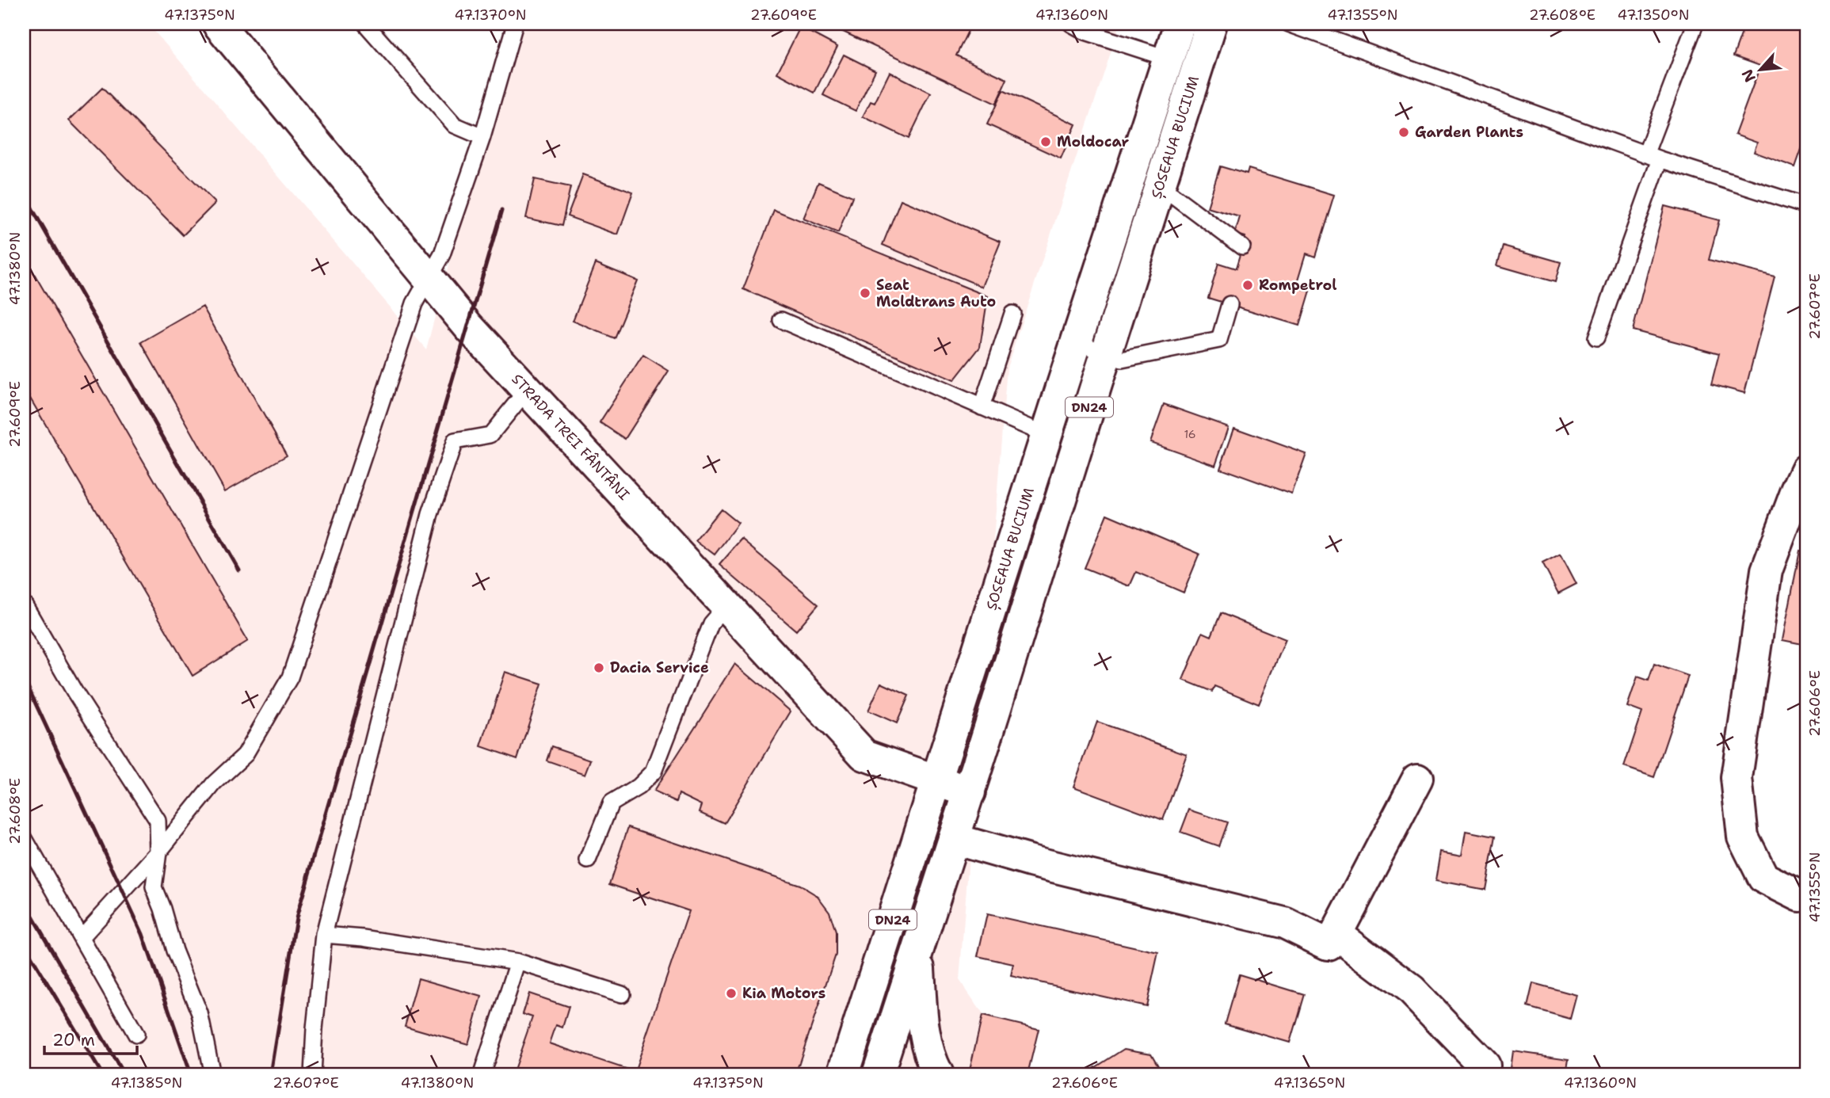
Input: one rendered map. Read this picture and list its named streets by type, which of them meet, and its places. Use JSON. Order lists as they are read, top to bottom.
{
  "streets": {
    "main road": ["ȘOSEAUA BUCIUM", "DN24", "STRADA TREI FÂNTÂNI"]
  },
  "crossings": [
    ["ȘOSEAUA BUCIUM", "STRADA TREI FÂNTÂNI"]
  ],
  "places": [
    "Garden Plants",
    "Moldocar",
    "Rompetrol",
    "Seat Moldtrans Auto",
    "Dacia Service",
    "Kia Motors"
  ],
  "house_numbers": ["16"],
  "scale_bar": "20 m",
  "north": "bottom left",
  "coordinates": [
    "47.1375°N",
    "47.1370°N",
    "27.609°E",
    "47.1360°N",
    "47.1355°N",
    "27.608°E",
    "47.1350°N",
    "47.1380°N",
    "27.607°E",
    "27.606°E",
    "47.1385°N",
    "47.1365°N"
  ]
}
